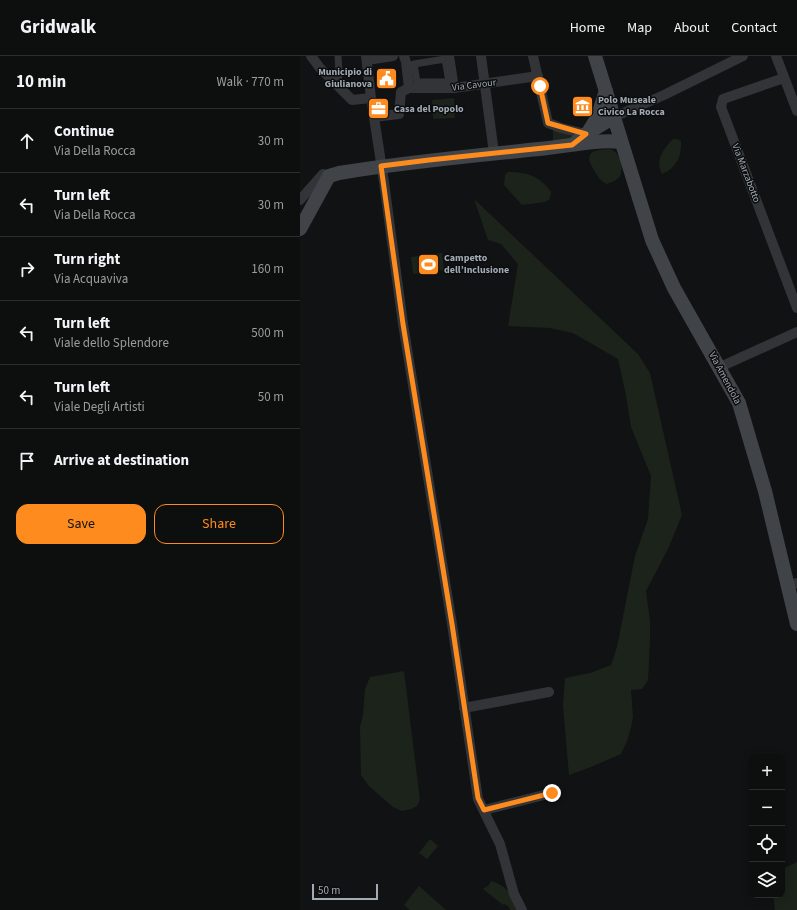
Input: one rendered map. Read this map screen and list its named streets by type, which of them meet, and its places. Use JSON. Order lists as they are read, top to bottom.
{
  "streets": {
    "main road": ["Via Amendola"],
    "street": ["Via Cavour", "Via Marzabotto"]
  },
  "places": {
    "public building": ["Municipio di Giulianova"],
    "museum": ["Polo Museale Civico La Rocca"],
    "office": ["Casa del Popolo"],
    "sports": ["Campetto dell’Inclusione"]
  },
  "scale_bar": "50 m",
  "page": {
    "header": "Gridwalk",
    "nav": [
      "Home",
      "Map",
      "About",
      "Contact"
    ],
    "heading": ["10 min", "Walk · 770 m"],
    "list": [
      ["Continue", "Via Della Rocca", "30 m"],
      ["Turn left", "Via Della Rocca", "30 m"],
      ["Turn right", "Via Acquaviva", "160 m"],
      ["Turn left", "Viale dello Splendore", "500 m"],
      ["Turn left", "Viale Degli Artisti", "50 m"],
      "Arrive at destination"
    ],
    "buttons": ["Save", "Share"],
    "map_buttons": ["+", "−"],
    "scale": "50 m"
  }
}
